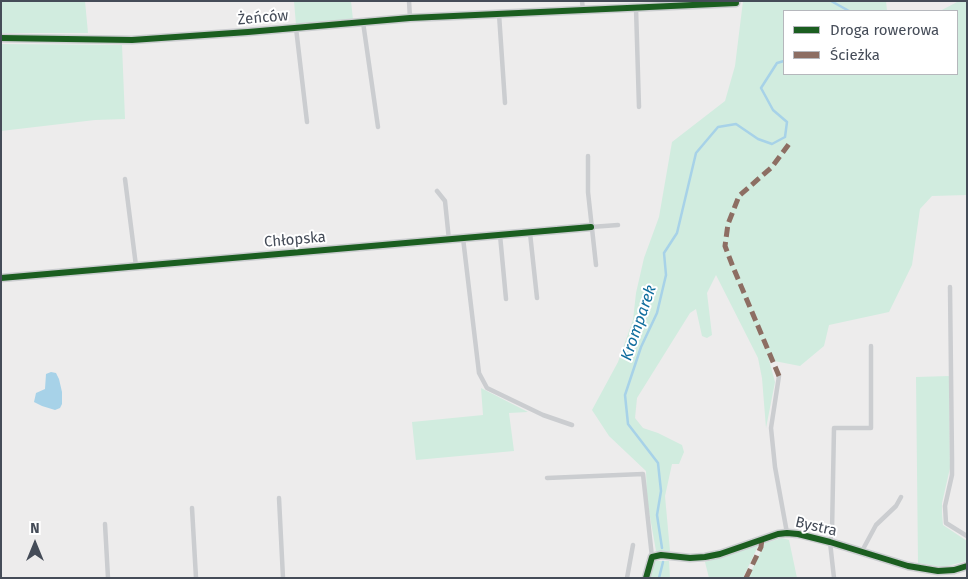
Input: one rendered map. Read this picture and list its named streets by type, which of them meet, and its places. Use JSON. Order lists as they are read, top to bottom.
{
  "streets": {
    "street": ["Żeńców", "Chłopska", "Bystra"]
  },
  "water": ["Kromparek"],
  "legend": ["Droga rowerowa", "Ścieżka"],
  "north": "top"
}
